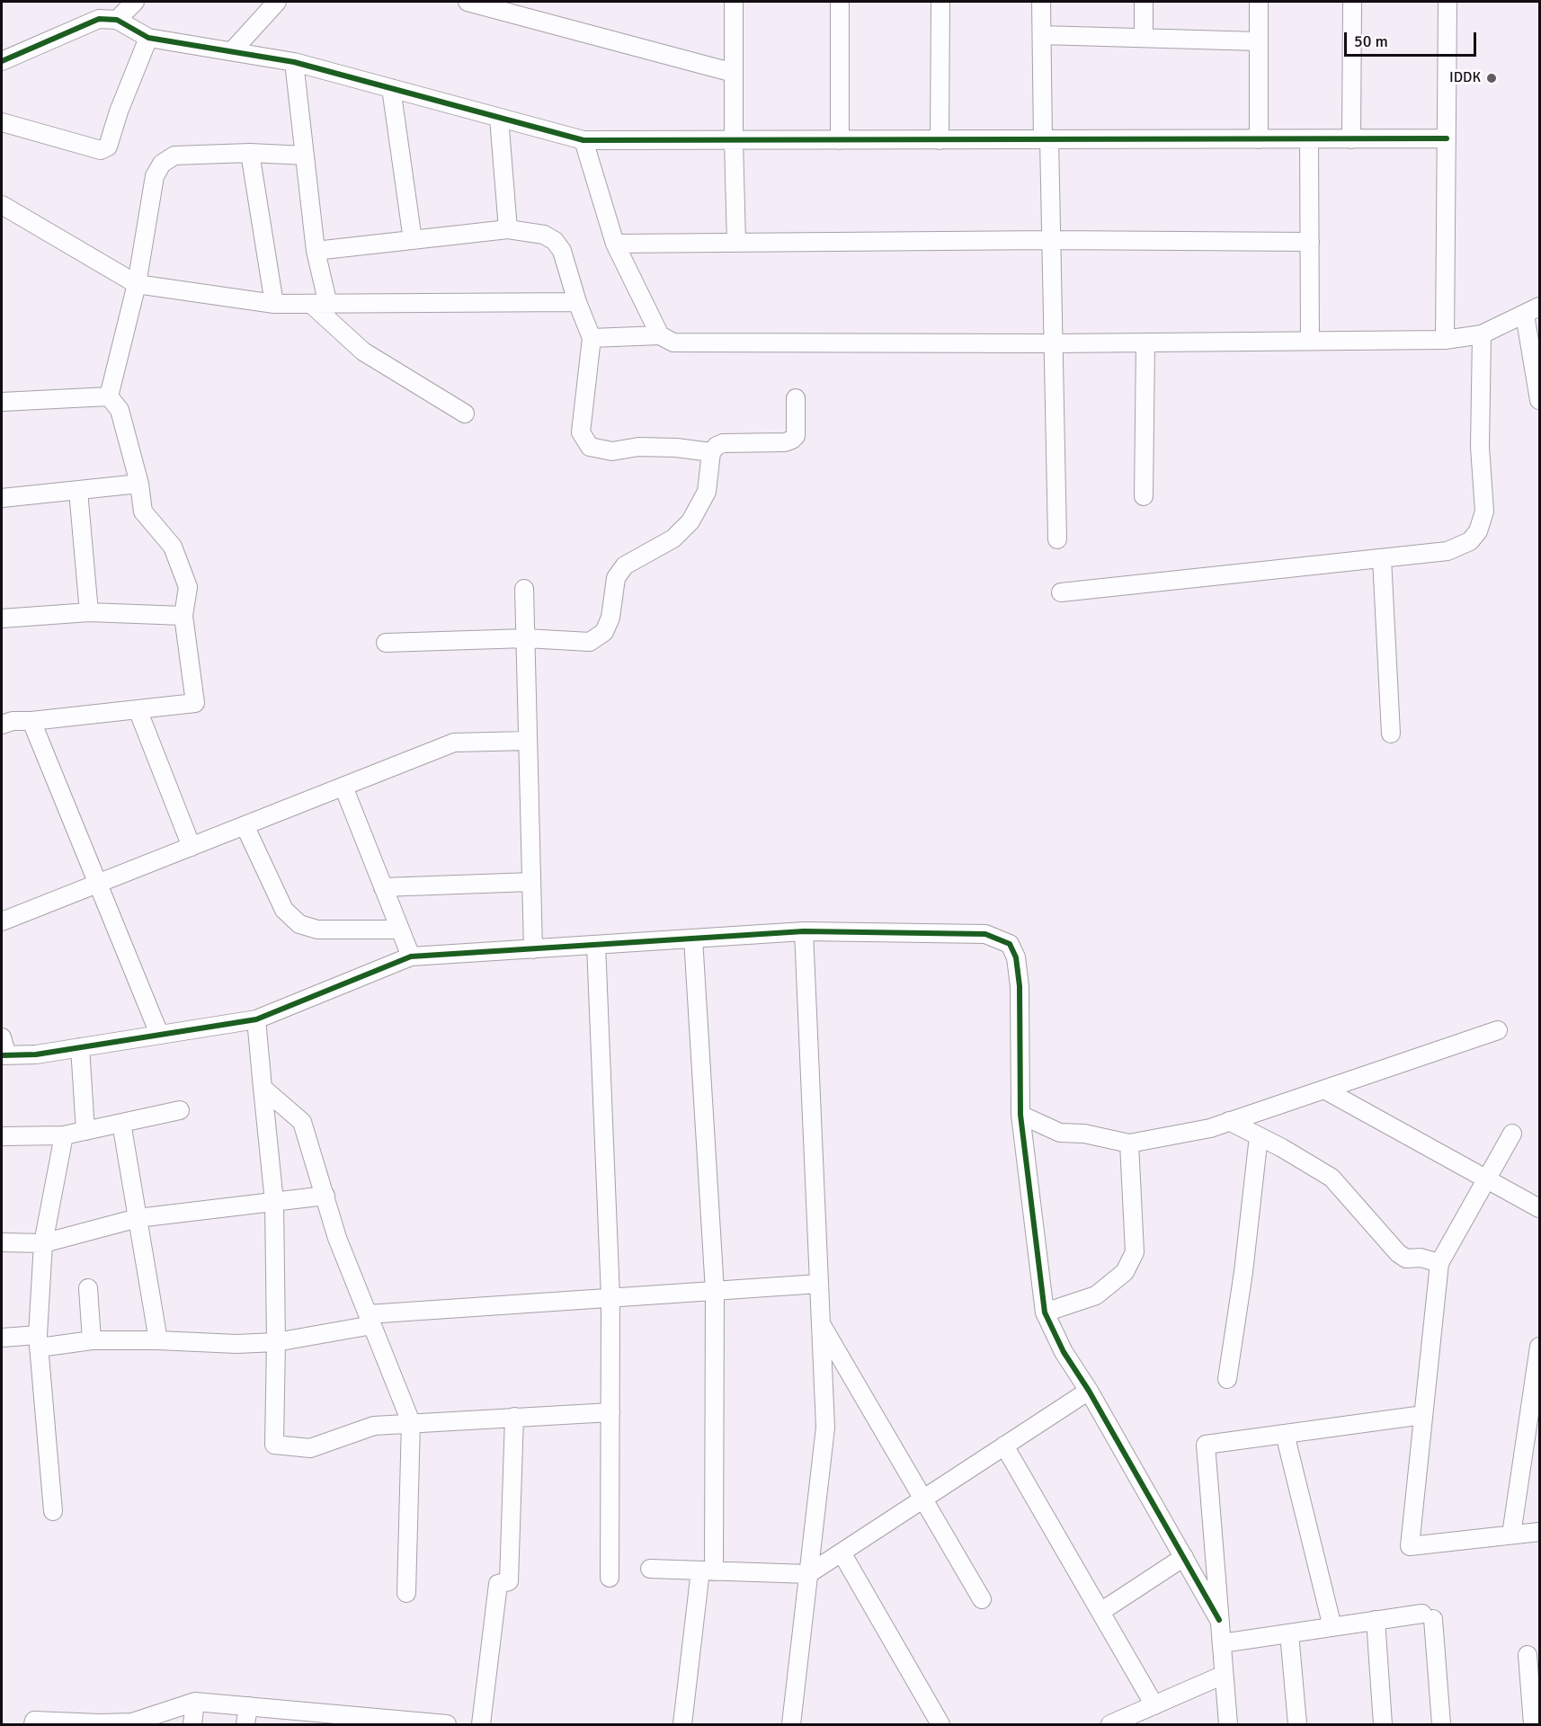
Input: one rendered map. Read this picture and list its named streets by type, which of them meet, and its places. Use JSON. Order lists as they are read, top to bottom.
{
  "places": ["IDDK"],
  "scale_bar": "50 m"
}
